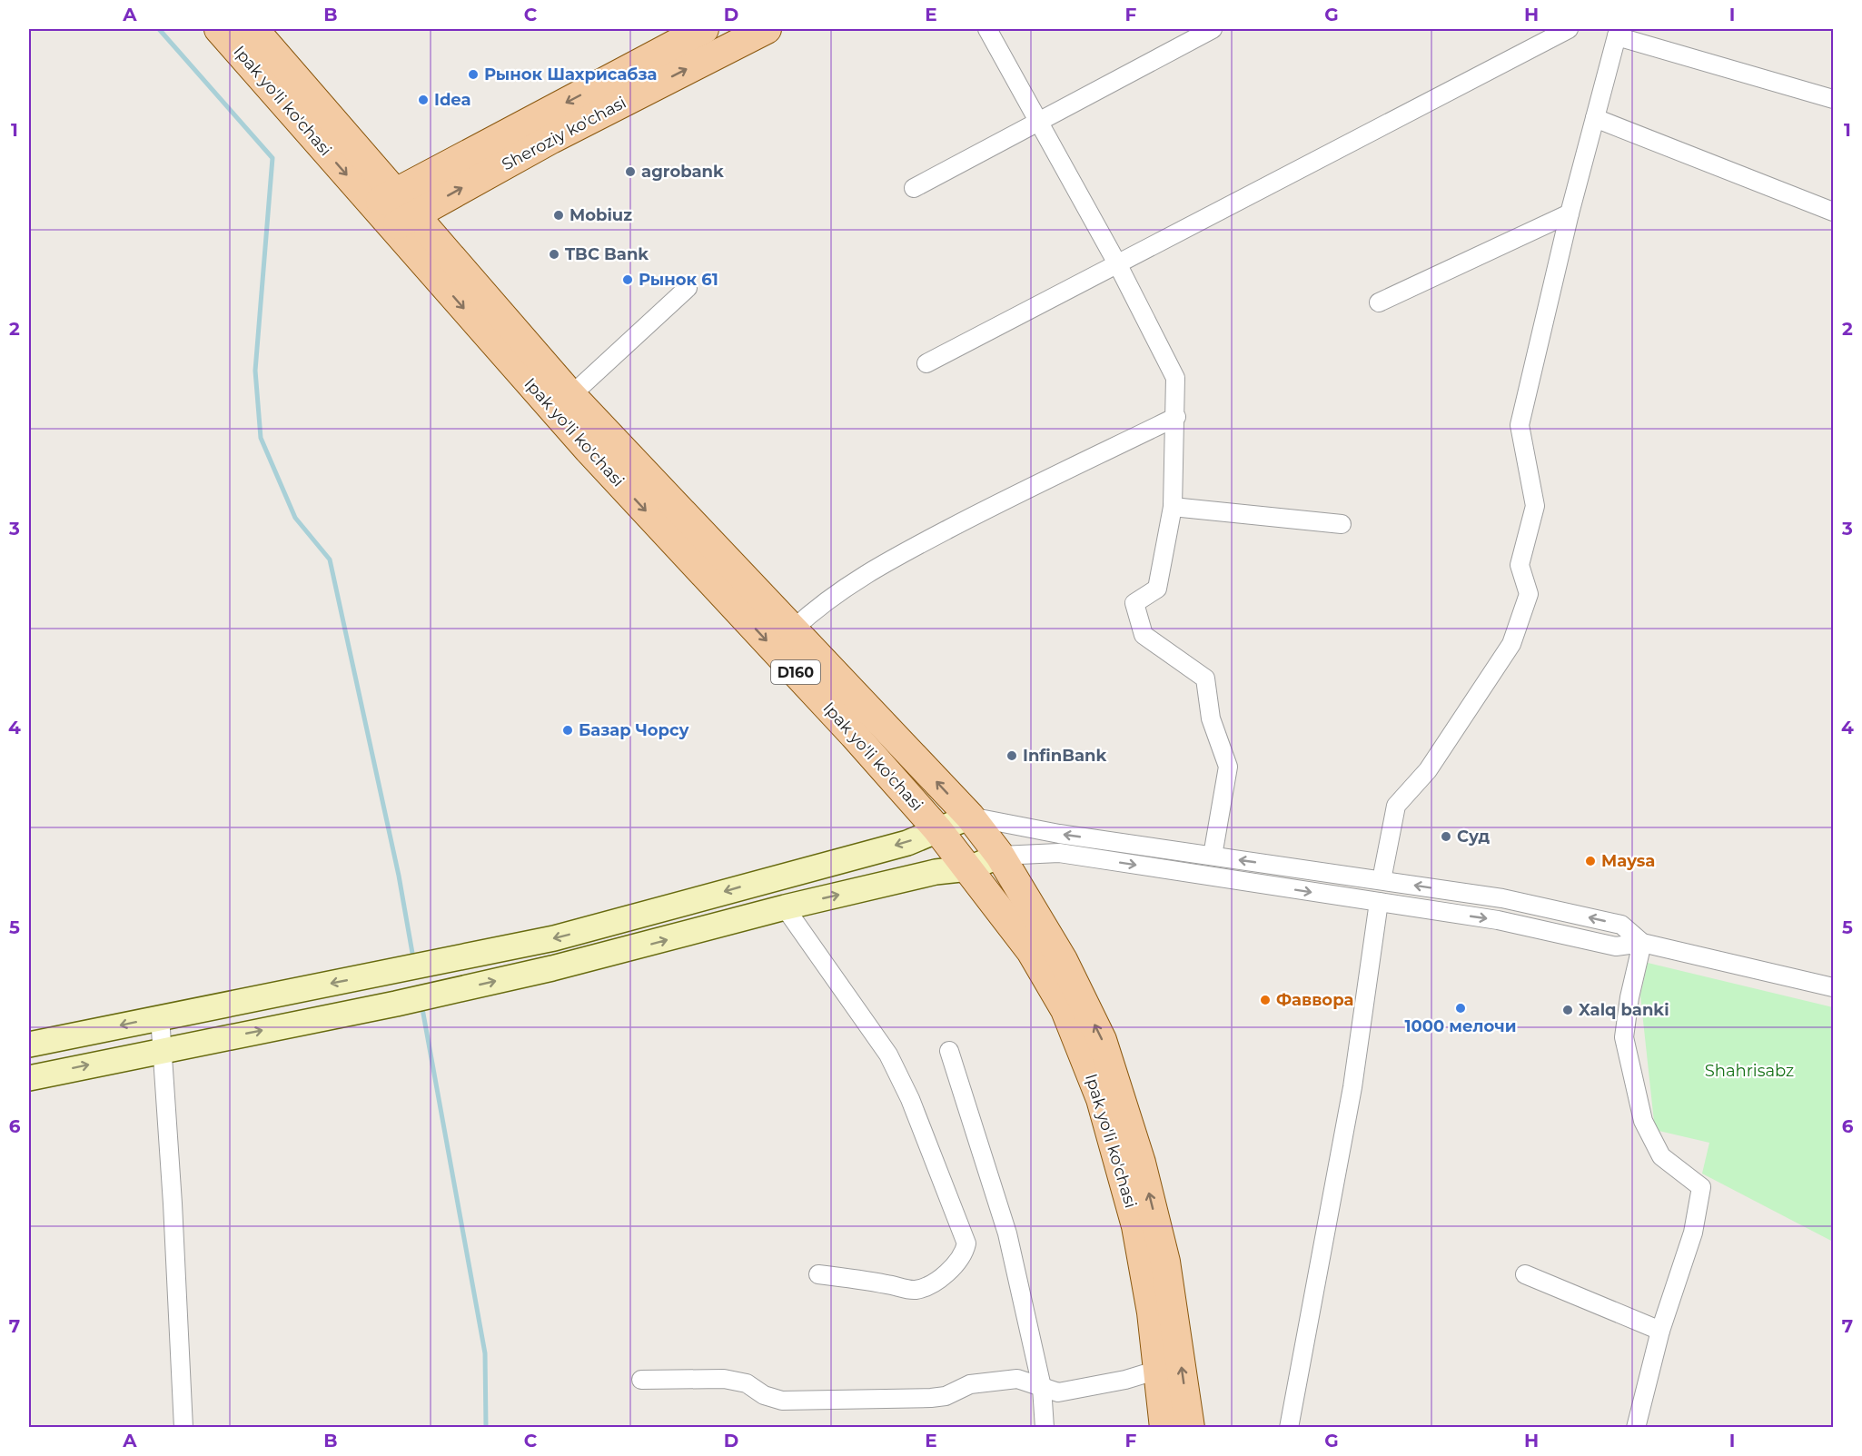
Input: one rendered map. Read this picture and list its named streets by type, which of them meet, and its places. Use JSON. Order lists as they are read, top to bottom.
{
  "streets": {
    "main road": ["Ipak yo'li ko'chasi", "Sheroziy ko'chasi", "D160"]
  },
  "crossings": [
    ["Ipak yo'li ko'chasi", "Sheroziy ko'chasi"]
  ],
  "parks": ["Shahrisabz"],
  "places": [
    "Рынок Шахрисабза",
    "Idea",
    "agrobank",
    "Mobiuz",
    "TBC Bank",
    "Рынок 61",
    "Базар Чорсу",
    "InfinBank",
    "Суд",
    "Maysa",
    "Фаввора",
    "1000 мелочи",
    "Xalq banki"
  ],
  "grid": {
    "columns": [
      "A",
      "B",
      "C",
      "D",
      "E",
      "F",
      "G",
      "H",
      "I"
    ],
    "rows": [
      "1",
      "2",
      "3",
      "4",
      "5",
      "6",
      "7"
    ]
  }
}
